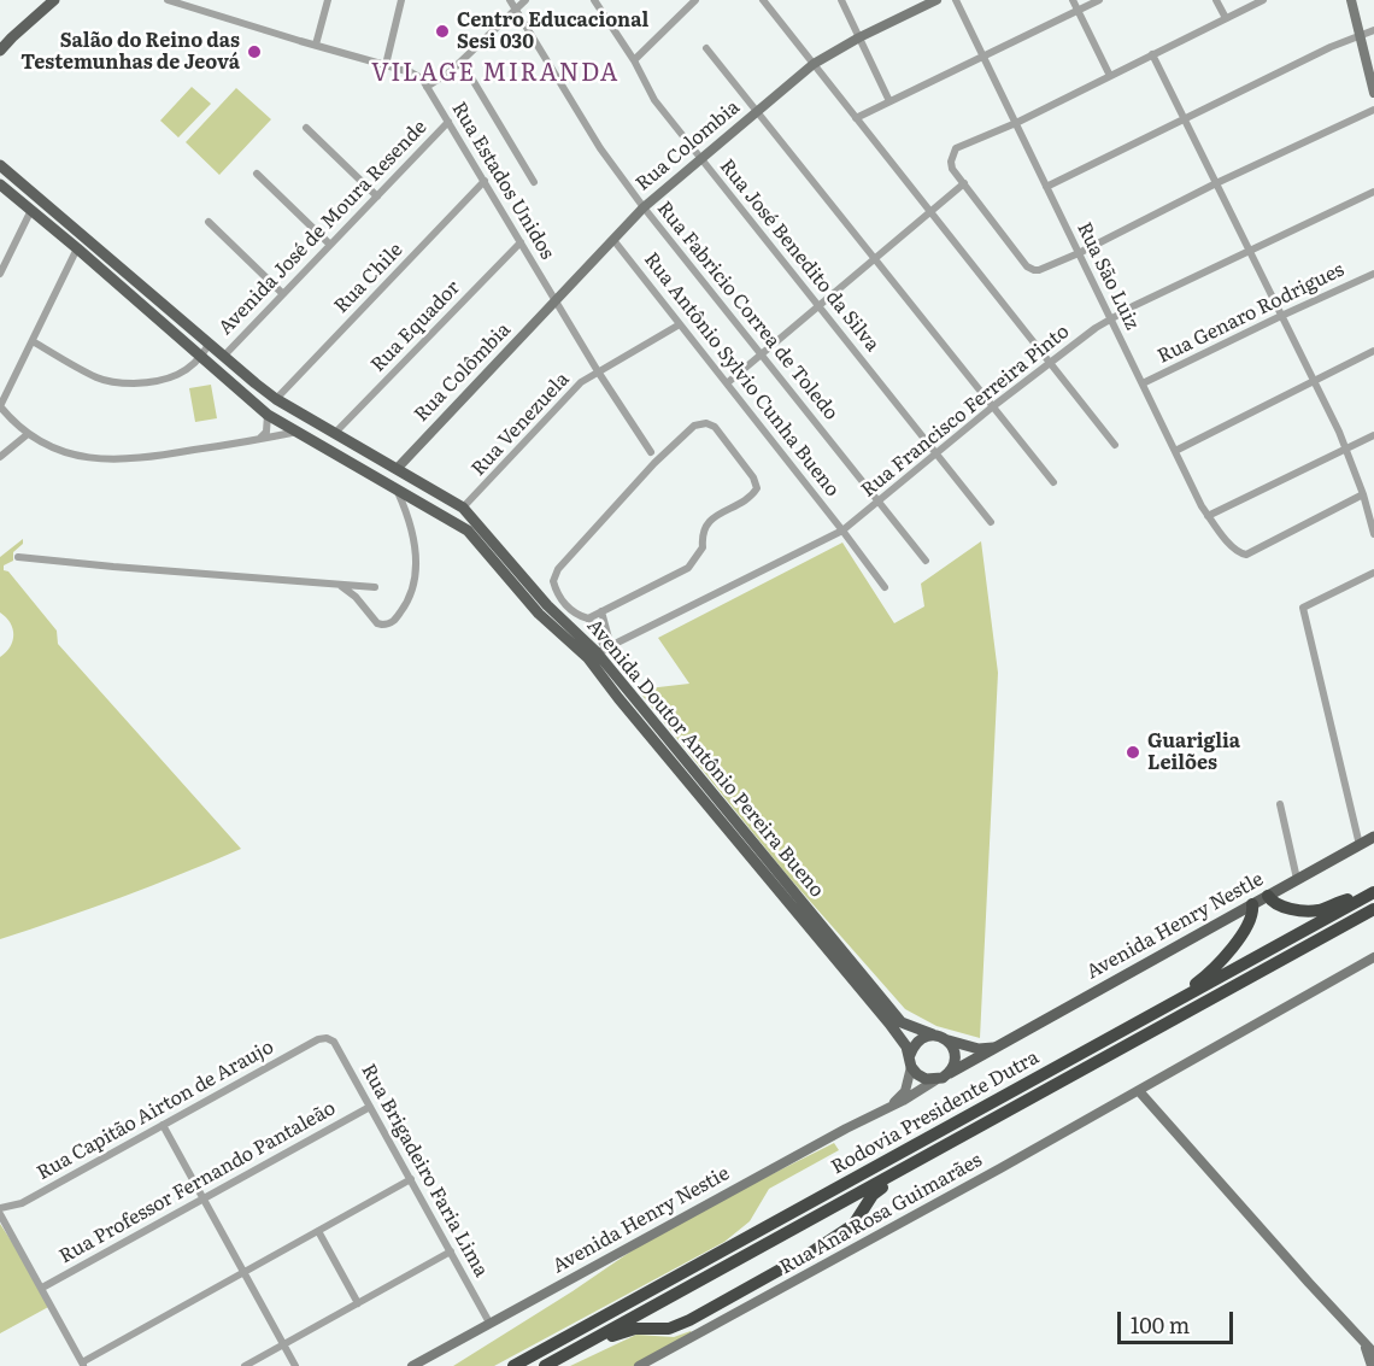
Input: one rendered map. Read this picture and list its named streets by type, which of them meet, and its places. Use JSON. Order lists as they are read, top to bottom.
{
  "streets": {
    "highway": ["Rodovia Presidente Dutra"],
    "main road": ["Avenida Doutor Antônio Pereira Bueno", "Avenida Henry Nestle"],
    "street": [
      "Rua Colombia",
      "Rua Estados Unidos",
      "Avenida José de Moura Resende",
      "Rua José Benedito da Silva",
      "Rua São Luiz",
      "Rua Chile",
      "Rua Fabricio Correa de Toledo",
      "Rua Genaro Rodrigues",
      "Rua Equador",
      "Rua Colômbia",
      "Rua Antônio Sylvio Cunha Bueno",
      "Rua Francisco Ferreira Pinto",
      "Rua Venezuela",
      "Rua Capitão Airton de Araujo",
      "Rua Brigadeiro Faria Lima",
      "Rua Professor Fernando Pantaleão",
      "Rua Ana Rosa Guimarães",
      "Avenida Henry Nestie"
    ]
  },
  "crossings": [
    ["Rua Colombia", "Rua Estados Unidos"],
    ["Rua Colombia", "Rua José Benedito da Silva"],
    ["Rua Colombia", "Rua Fabricio Correa de Toledo"],
    ["Rua Colombia", "Rua Colômbia"],
    ["Rua Colombia", "Rua Antônio Sylvio Cunha Bueno"],
    ["Rua Estados Unidos", "Avenida José de Moura Resende"],
    ["Rua Estados Unidos", "Rua Chile"],
    ["Rua Estados Unidos", "Rua Equador"],
    ["Rua Estados Unidos", "Rua Colômbia"],
    ["Rua Estados Unidos", "Rua Venezuela"],
    ["Avenida José de Moura Resende", "Avenida Doutor Antônio Pereira Bueno"],
    ["Rua José Benedito da Silva", "Rua Francisco Ferreira Pinto"],
    ["Rua São Luiz", "Rua Genaro Rodrigues"],
    ["Rua São Luiz", "Rua Francisco Ferreira Pinto"],
    ["Rua Chile", "Avenida Doutor Antônio Pereira Bueno"],
    ["Rua Fabricio Correa de Toledo", "Rua Francisco Ferreira Pinto"],
    ["Rua Equador", "Avenida Doutor Antônio Pereira Bueno"],
    ["Rua Colômbia", "Avenida Doutor Antônio Pereira Bueno"],
    ["Rua Antônio Sylvio Cunha Bueno", "Rua Francisco Ferreira Pinto"],
    ["Rua Antônio Sylvio Cunha Bueno", "Rua Venezuela"],
    ["Rua Francisco Ferreira Pinto", "Avenida Doutor Antônio Pereira Bueno"],
    ["Rua Venezuela", "Avenida Doutor Antônio Pereira Bueno"],
    ["Avenida Doutor Antônio Pereira Bueno", "Avenida Henry Nestle"],
    ["Avenida Doutor Antônio Pereira Bueno", "Avenida Henry Nestie"],
    ["Avenida Henry Nestle", "Avenida Henry Nestie"],
    ["Rua Capitão Airton de Araujo", "Rua Brigadeiro Faria Lima"],
    ["Rua Brigadeiro Faria Lima", "Rua Professor Fernando Pantaleão"],
    ["Rua Brigadeiro Faria Lima", "Avenida Henry Nestie"]
  ],
  "districts": ["VILAGE MIRANDA"],
  "places": ["Centro Educacional Sesi 030", "Salão do Reino das Testemunhas de Jeová", "Guariglia Leilões"],
  "scale_bar": "100 m"
}
